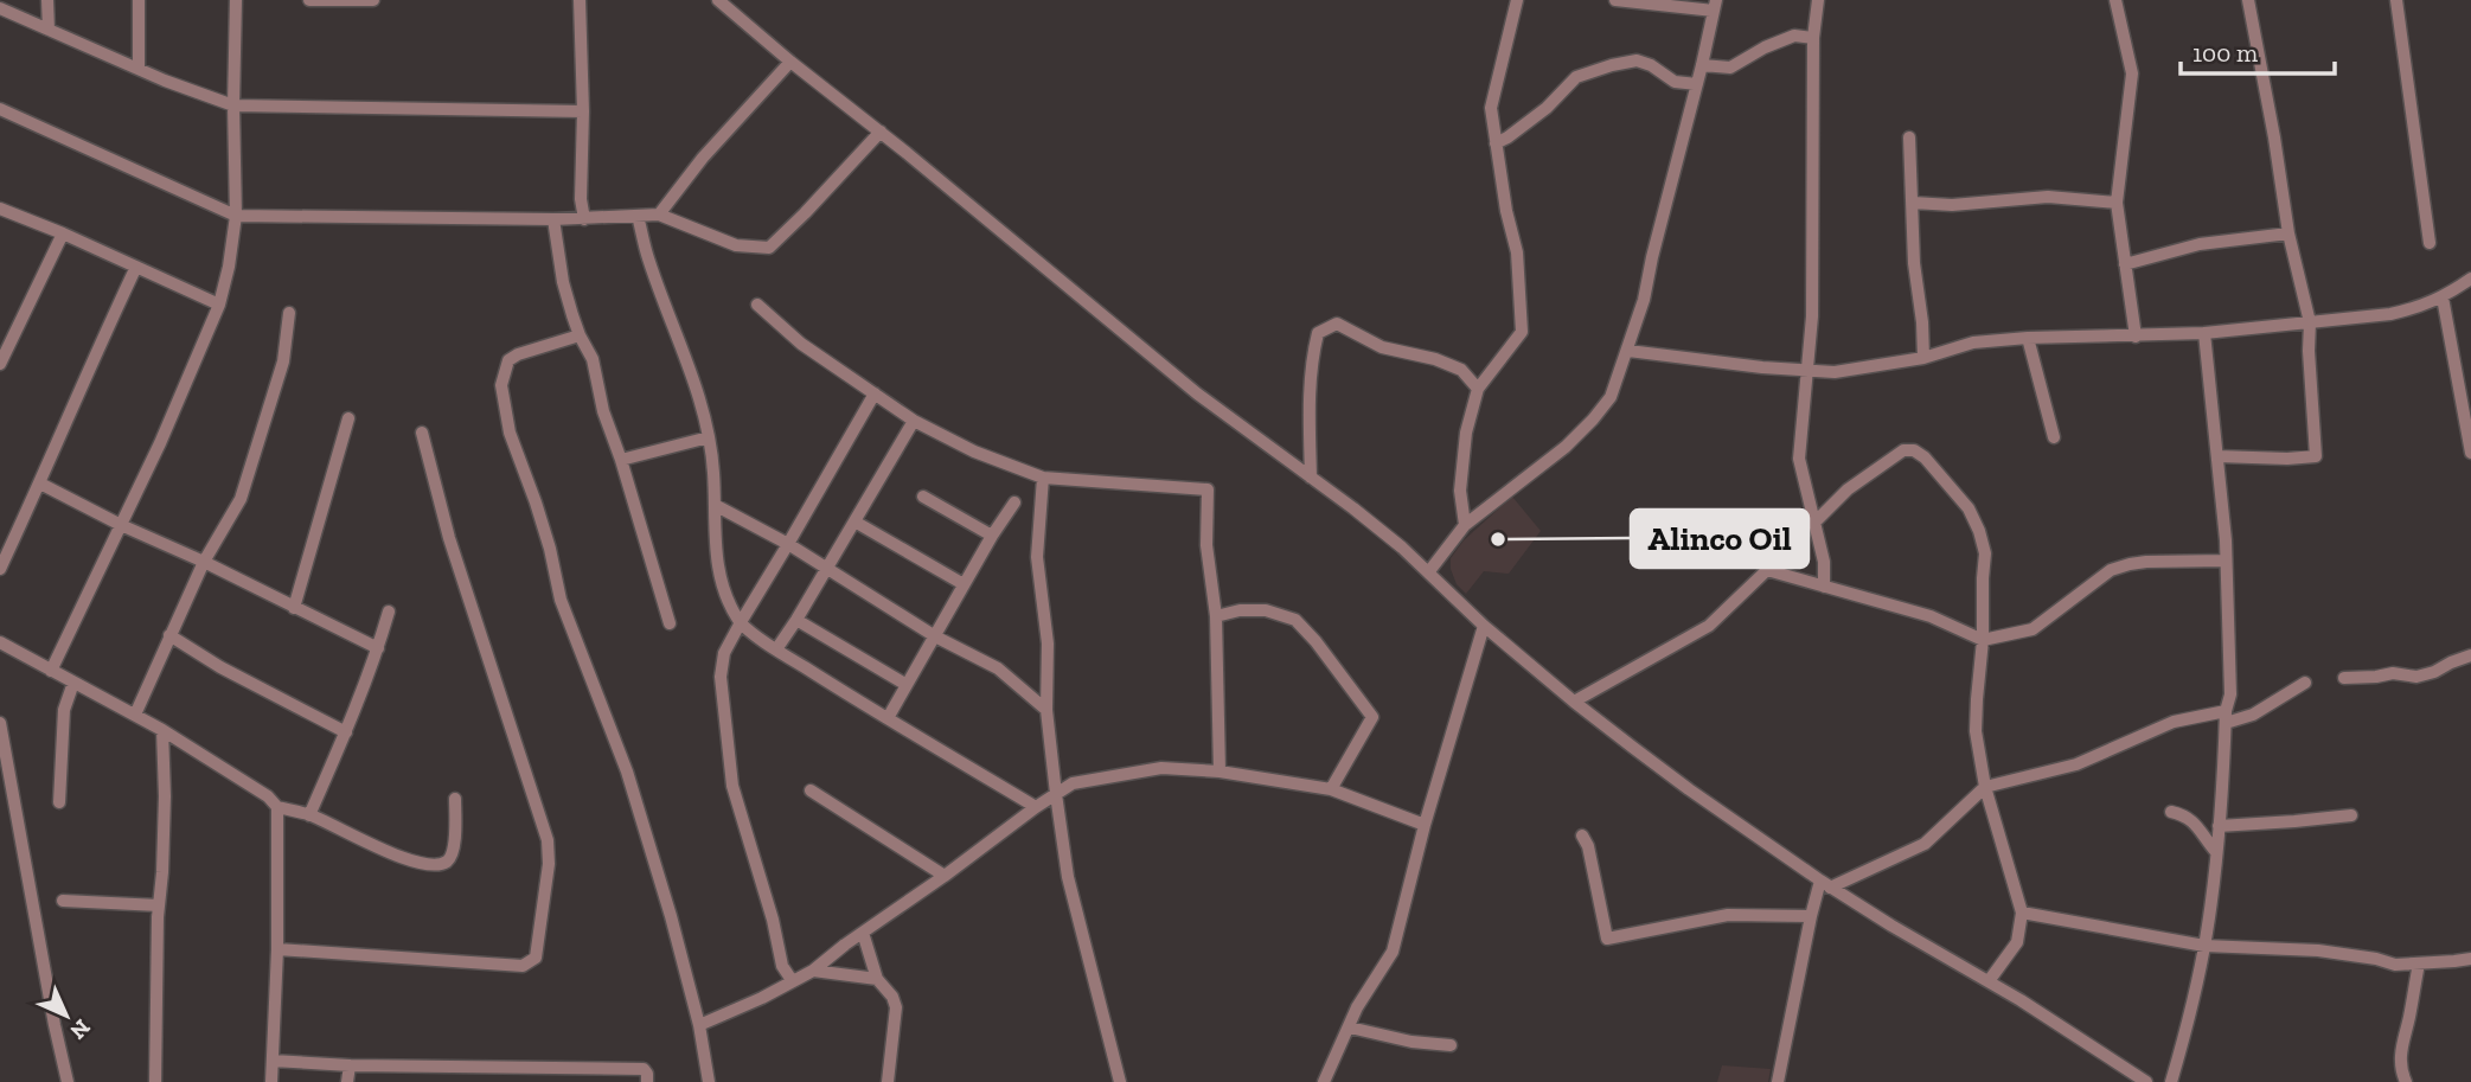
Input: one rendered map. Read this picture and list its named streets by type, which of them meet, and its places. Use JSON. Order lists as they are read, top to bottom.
{
  "places": ["Alinco Oil"],
  "scale_bar": "100 m",
  "north": "bottom right"
}
